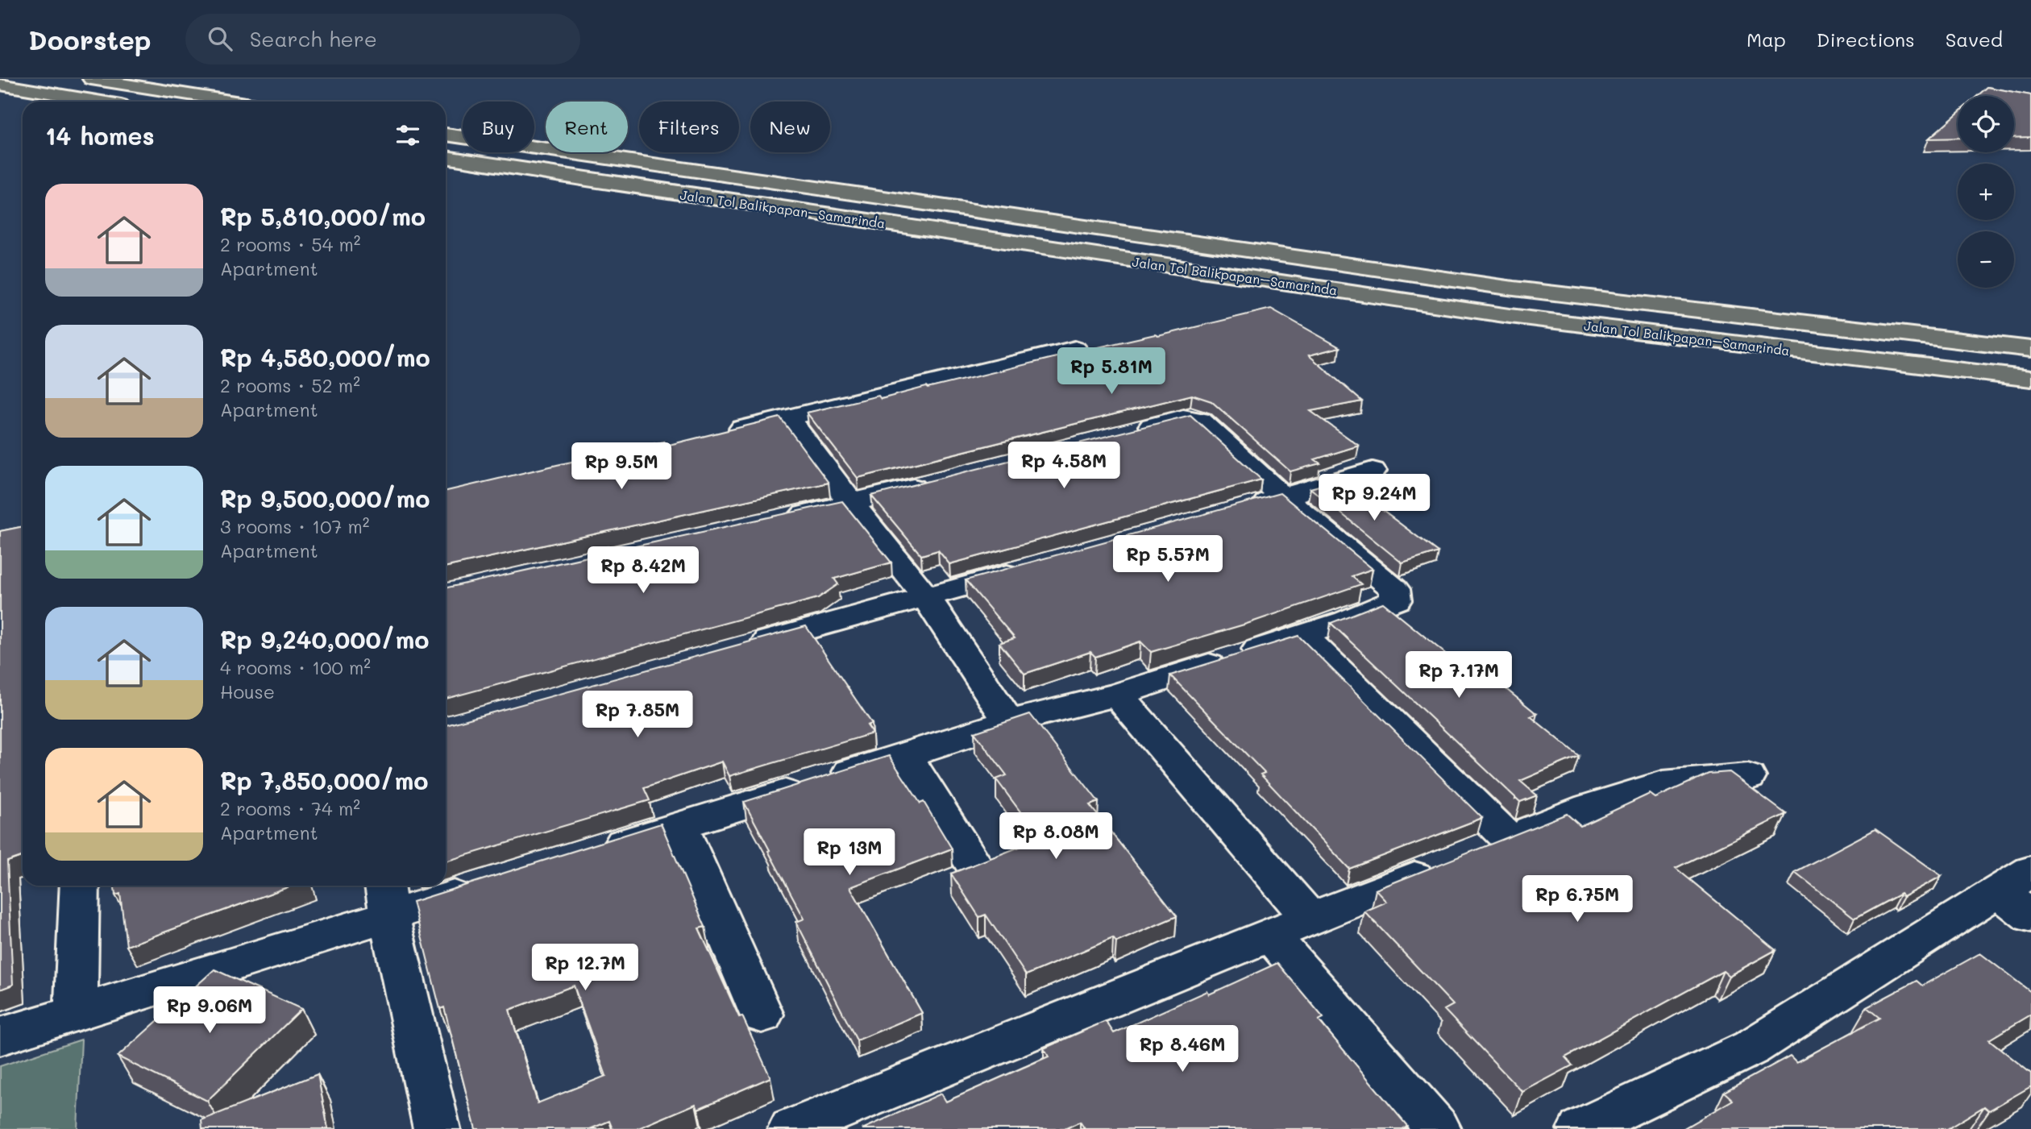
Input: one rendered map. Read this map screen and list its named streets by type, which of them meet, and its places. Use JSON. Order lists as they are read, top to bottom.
{
  "streets": {
    "highway": ["Jalan Tol Balikpapan–Samarinda"]
  },
  "page": {
    "header": "Doorstep",
    "search": "Search here",
    "nav": ["Map", "Directions", "Saved"],
    "map_buttons": ["+", "−"],
    "chip": [
      "Buy",
      "Rent",
      "Filters",
      "New"
    ],
    "heading": "14 homes",
    "list": [
      {
        "name": "Rp 5,810,000/mo",
        "note": "2 rooms · 54 m² · Apartment"
      },
      {
        "name": "Rp 4,580,000/mo",
        "note": "2 rooms · 52 m² · Apartment"
      },
      {
        "name": "Rp 9,500,000/mo",
        "note": "3 rooms · 107 m² · Apartment"
      },
      {
        "name": "Rp 9,240,000/mo",
        "note": "4 rooms · 100 m² · House"
      },
      {
        "name": "Rp 7,850,000/mo",
        "note": "2 rooms · 74 m² · Apartment"
      }
    ],
    "price": [
      "Rp 5.81M",
      "Rp 4.58M",
      "Rp 9.5M",
      "Rp 9.24M",
      "Rp 5.57M",
      "Rp 8.42M",
      "Rp 7.17M",
      "Rp 7.85M",
      "Rp 8.08M",
      "Rp 13M",
      "Rp 6.75M",
      "Rp 12.7M",
      "Rp 9.06M",
      "Rp 8.46M"
    ]
  }
}
